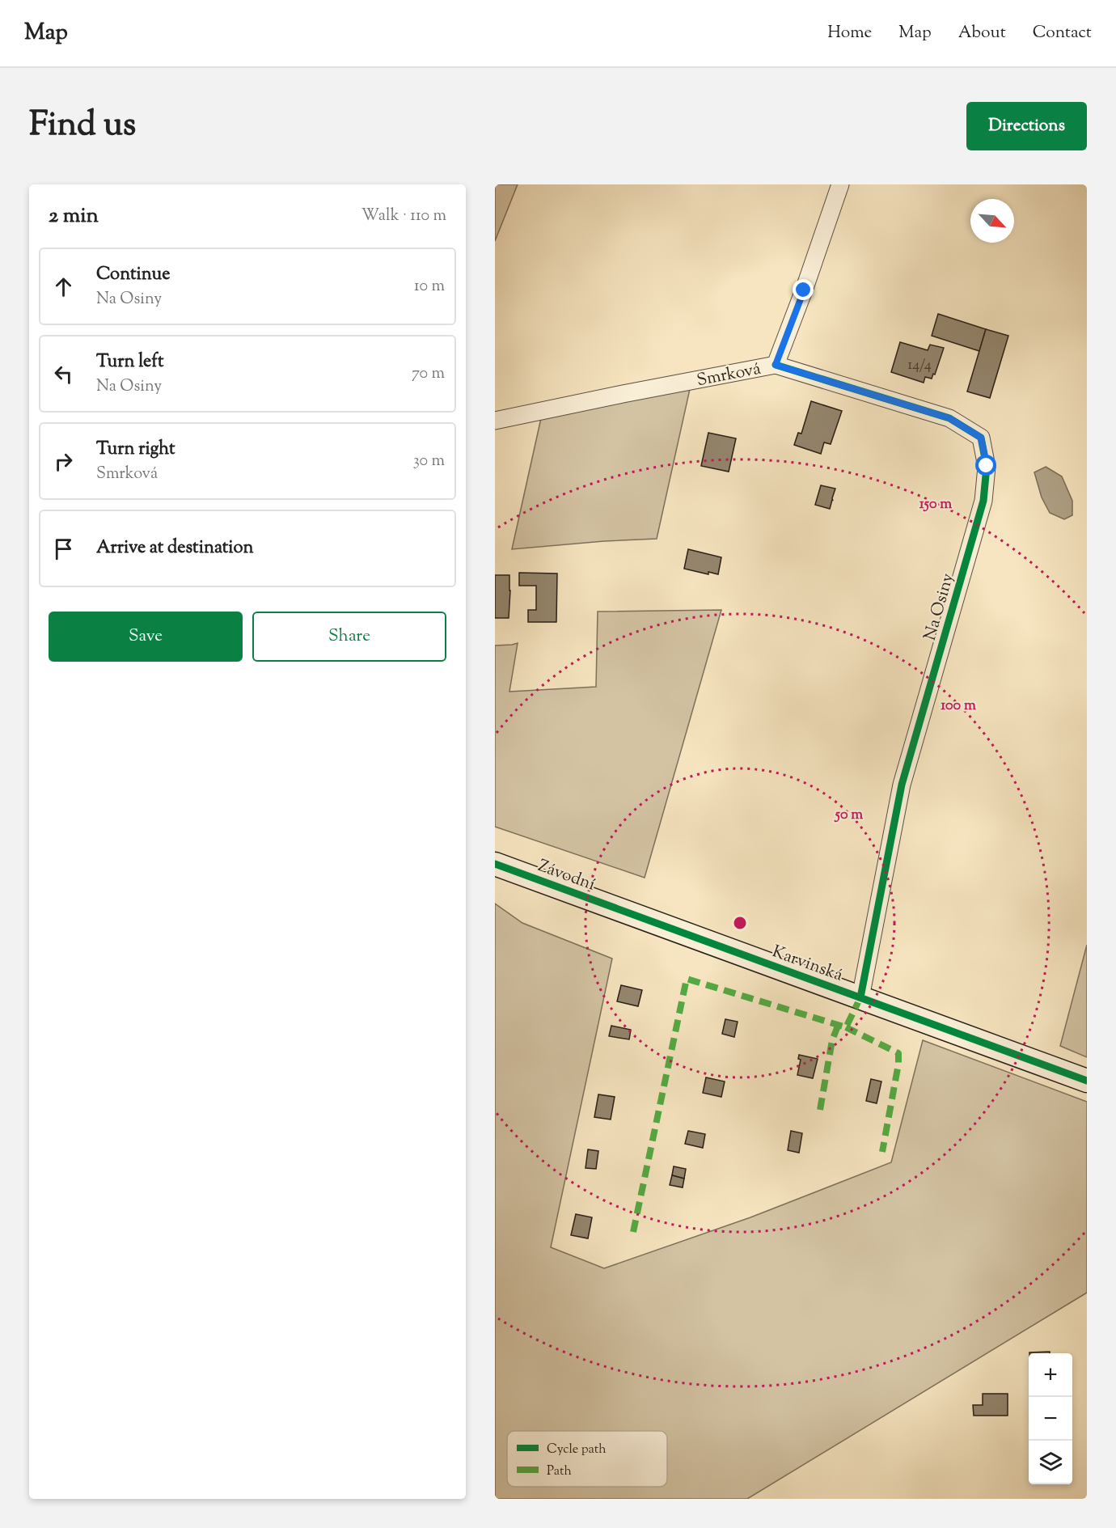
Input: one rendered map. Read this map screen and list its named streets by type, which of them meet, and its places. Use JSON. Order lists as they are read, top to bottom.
{
  "streets": {
    "main road": ["Závodní", "Karvinská"],
    "street": ["Smrková", "Na Osiny"]
  },
  "crossings": [
    ["Smrková", "Na Osiny"],
    ["Na Osiny", "Karvinská"],
    ["Závodní", "Karvinská"]
  ],
  "house_numbers": ["14/4"],
  "legend": ["Cycle path", "Path"],
  "north": "bottom right",
  "page": {
    "header": "Map",
    "nav": [
      "Home",
      "Map",
      "About",
      "Contact"
    ],
    "title": "Find us",
    "buttons": [
      "Directions",
      ["Save", "Share"]
    ],
    "heading": ["2 min", "Walk · 110 m"],
    "list": [
      ["Continue", "Na Osiny", "10 m"],
      ["Turn left", "Na Osiny", "70 m"],
      ["Turn right", "Smrková", "30 m"],
      "Arrive at destination"
    ],
    "map_buttons": ["+", "−"]
  },
  "rings": ["150 m", "100 m", "50 m"]
}
